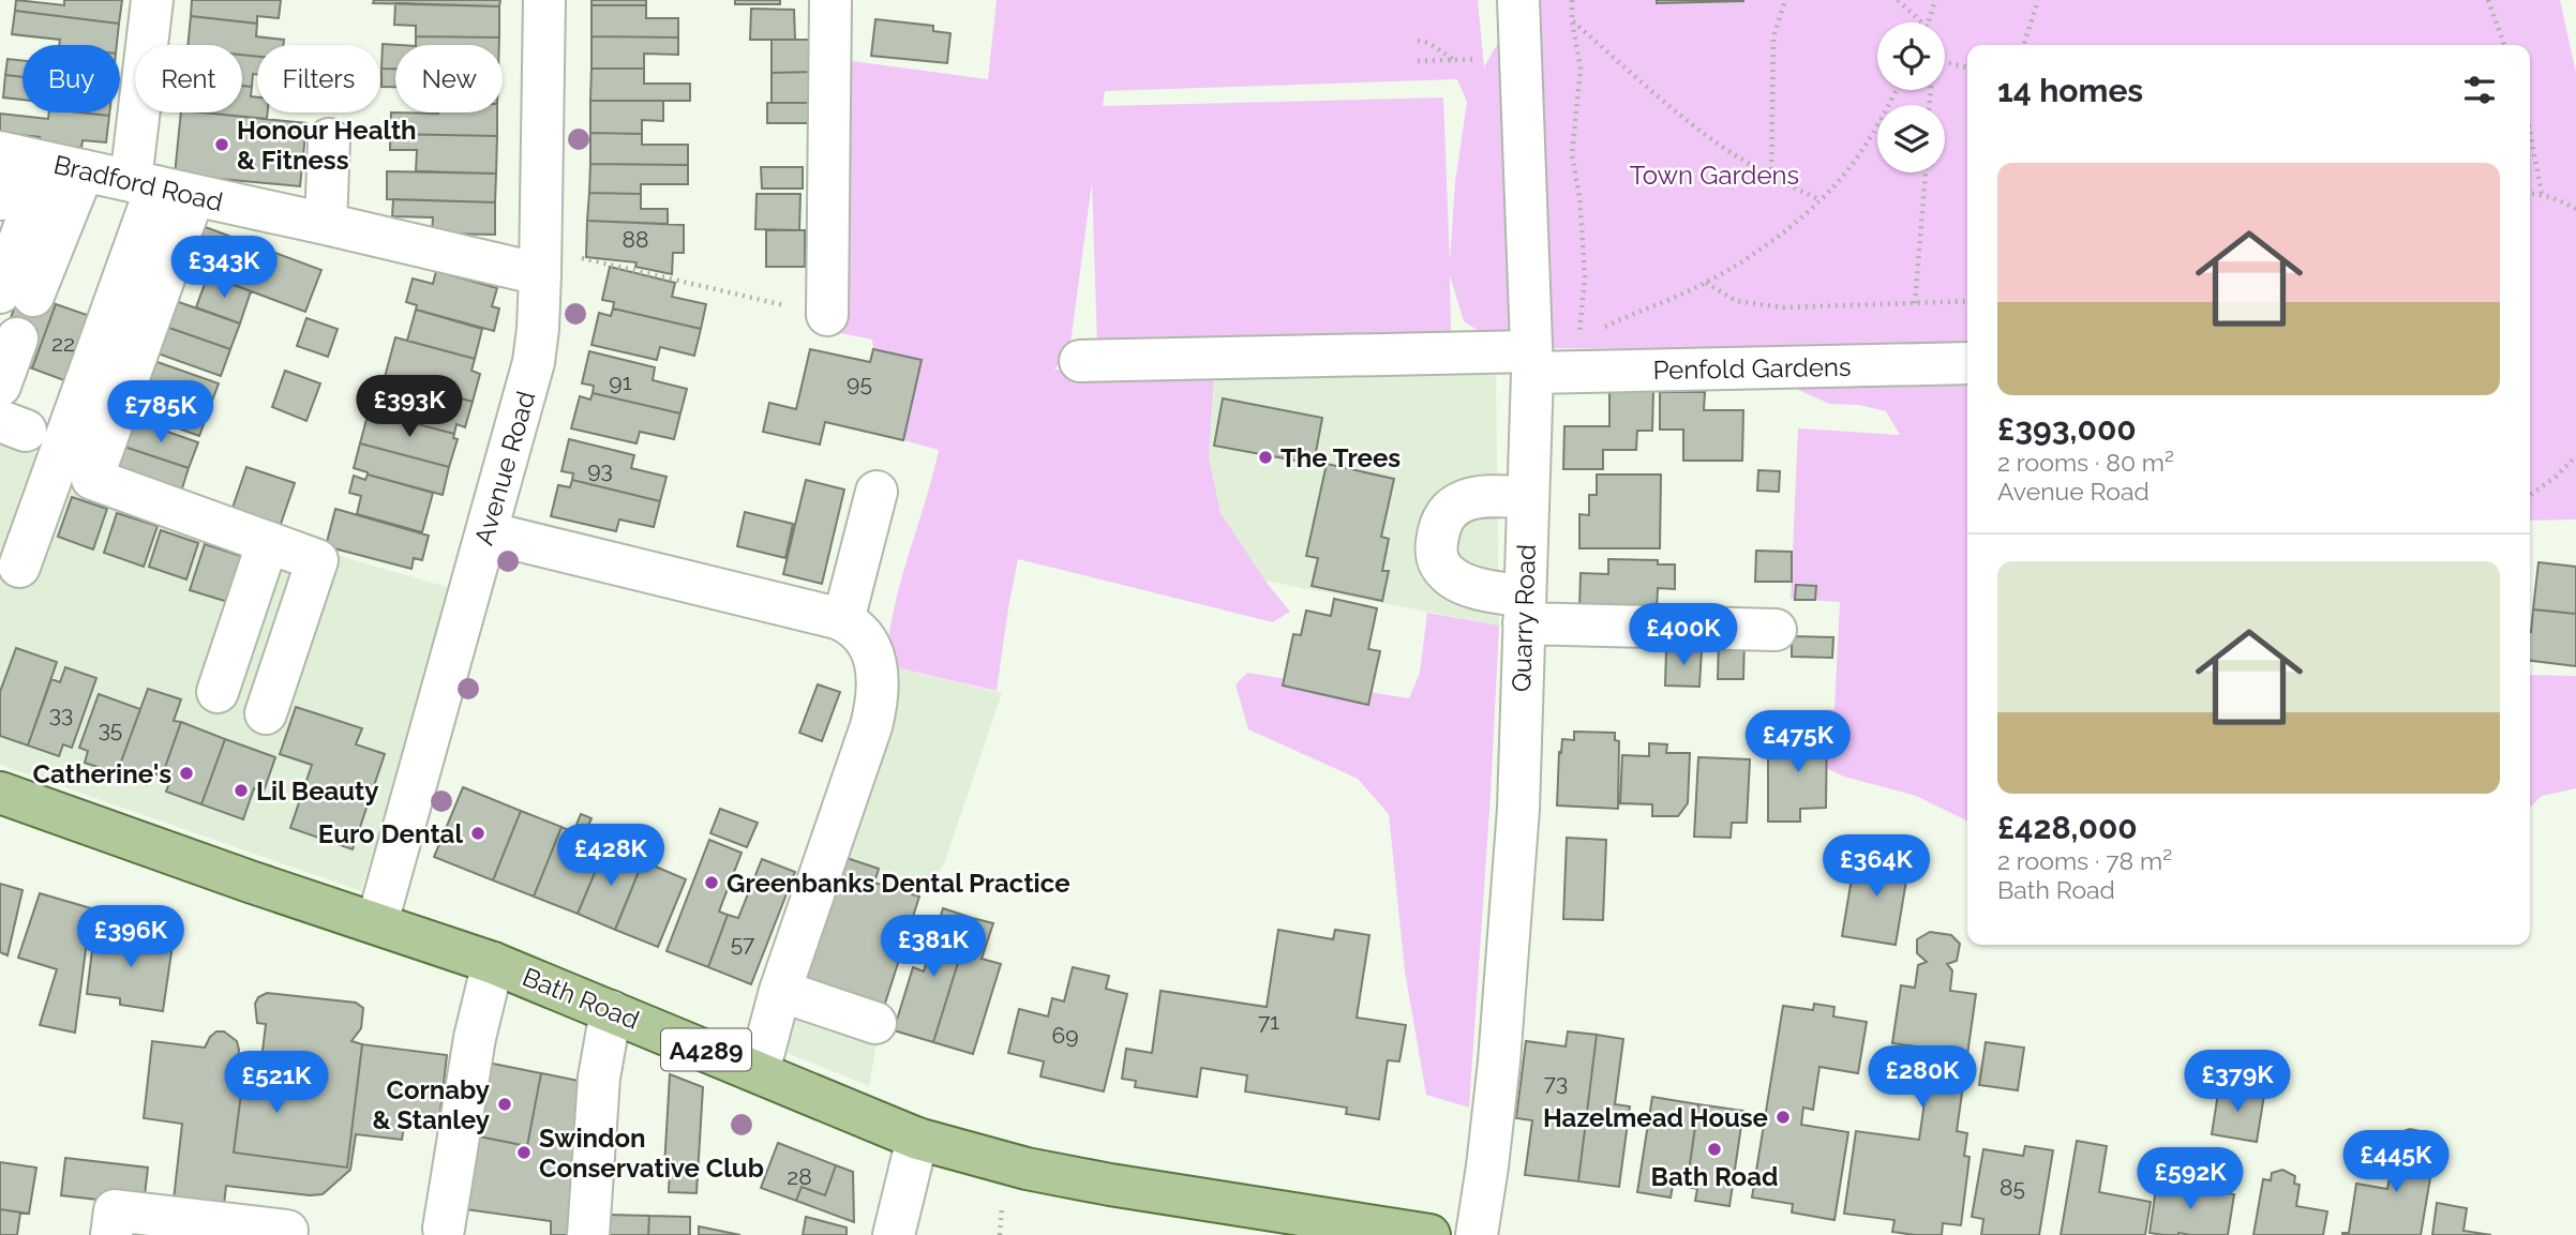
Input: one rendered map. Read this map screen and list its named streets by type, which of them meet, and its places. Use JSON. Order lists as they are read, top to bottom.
{
  "streets": {
    "main road": ["Bath Road", "A4289"],
    "street": [
      "Bradford Road",
      "Penfold Gardens",
      "Avenue Road",
      "Quarry Road"
    ]
  },
  "crossings": [
    ["Bradford Road", "Avenue Road"],
    ["Penfold Gardens", "Quarry Road"],
    ["Avenue Road", "Bath Road"]
  ],
  "parks": ["Town Gardens"],
  "places": [
    "Honour Health & Fitness",
    "The Trees",
    "Catherine's",
    "Lil Beauty",
    "Euro Dental",
    "Greenbanks Dental Practice",
    "Cornaby & Stanley",
    "Hazelmead House",
    "Bath Road",
    "Swindon Conservative Club"
  ],
  "house_numbers": [
    "88",
    "22",
    "91",
    "95",
    "93",
    "33",
    "35",
    "57",
    "71",
    "69",
    "73",
    "28",
    "85"
  ],
  "page": {
    "chip": [
      "Buy",
      "Rent",
      "Filters",
      "New"
    ],
    "heading": "14 homes",
    "list": [
      {
        "name": "£393,000",
        "note": "2 rooms · 80 m² · Avenue Road"
      },
      {
        "name": "£428,000",
        "note": "2 rooms · 78 m² · Bath Road"
      }
    ],
    "price": [
      "£343K",
      "£393K",
      "£785K",
      "£400K",
      "£475K",
      "£428K",
      "£364K",
      "£396K",
      "£381K",
      "£280K",
      "£379K",
      "£521K",
      "£445K",
      "£592K"
    ]
  }
}
